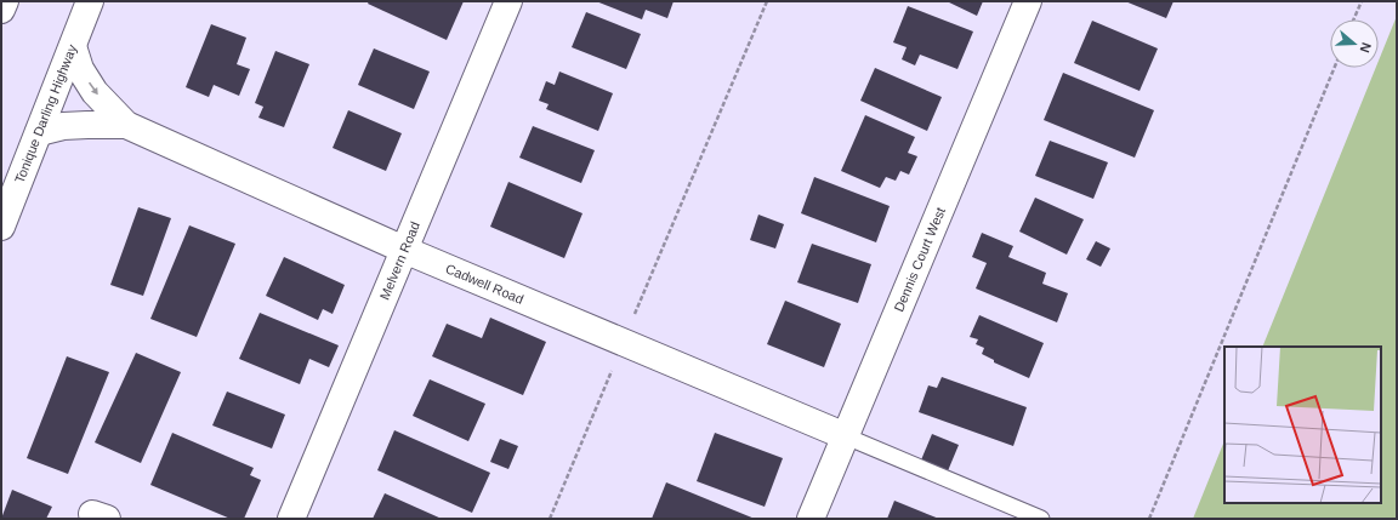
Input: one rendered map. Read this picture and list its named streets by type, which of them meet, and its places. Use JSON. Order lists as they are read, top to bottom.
{
  "streets": {
    "main road": [
      "Tonique Darling Highway",
      "Melvern Road",
      "Dennis Court West",
      "Cadwell Road"
    ]
  },
  "crossings": [
    ["Tonique Darling Highway", "Cadwell Road"],
    ["Melvern Road", "Cadwell Road"],
    ["Dennis Court West", "Cadwell Road"]
  ],
  "north": "right"
}
